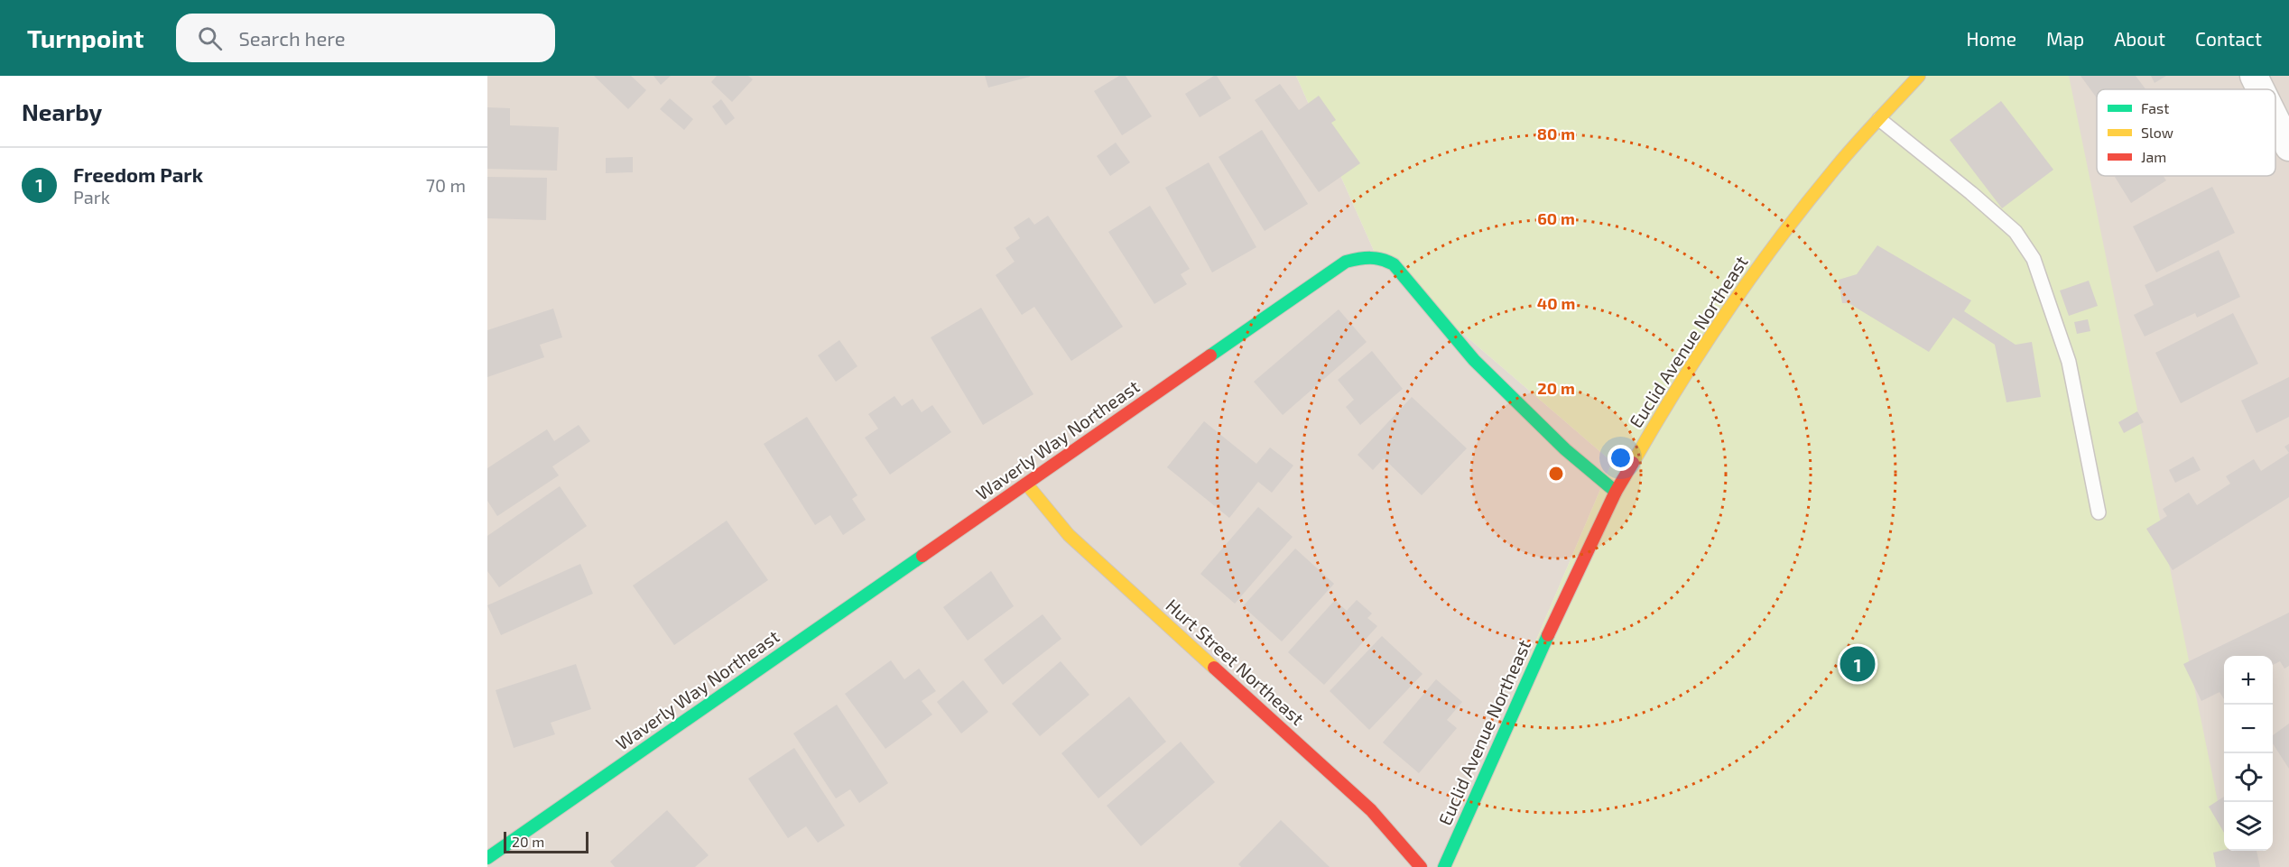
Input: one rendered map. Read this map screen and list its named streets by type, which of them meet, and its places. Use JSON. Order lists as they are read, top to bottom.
{
  "streets": {
    "street": ["Euclid Avenue Northeast", "Waverly Way Northeast", "Hurt Street Northeast"]
  },
  "crossings": [
    ["Euclid Avenue Northeast", "Waverly Way Northeast"],
    ["Waverly Way Northeast", "Hurt Street Northeast"]
  ],
  "legend": ["Fast", "Slow", "Jam"],
  "scale_bar": "20 m",
  "page": {
    "header": "Turnpoint",
    "search": "Search here",
    "nav": [
      "Home",
      "Map",
      "About",
      "Contact"
    ],
    "heading": "Nearby",
    "list": [
      {
        "mark": "1",
        "name": "Freedom Park",
        "note": "Park",
        "value": "70 m"
      }
    ],
    "pins": "1",
    "map_buttons": ["+", "−"],
    "scale": "20 m"
  },
  "rings": [
    "80 m",
    "60 m",
    "40 m",
    "20 m"
  ]
}
